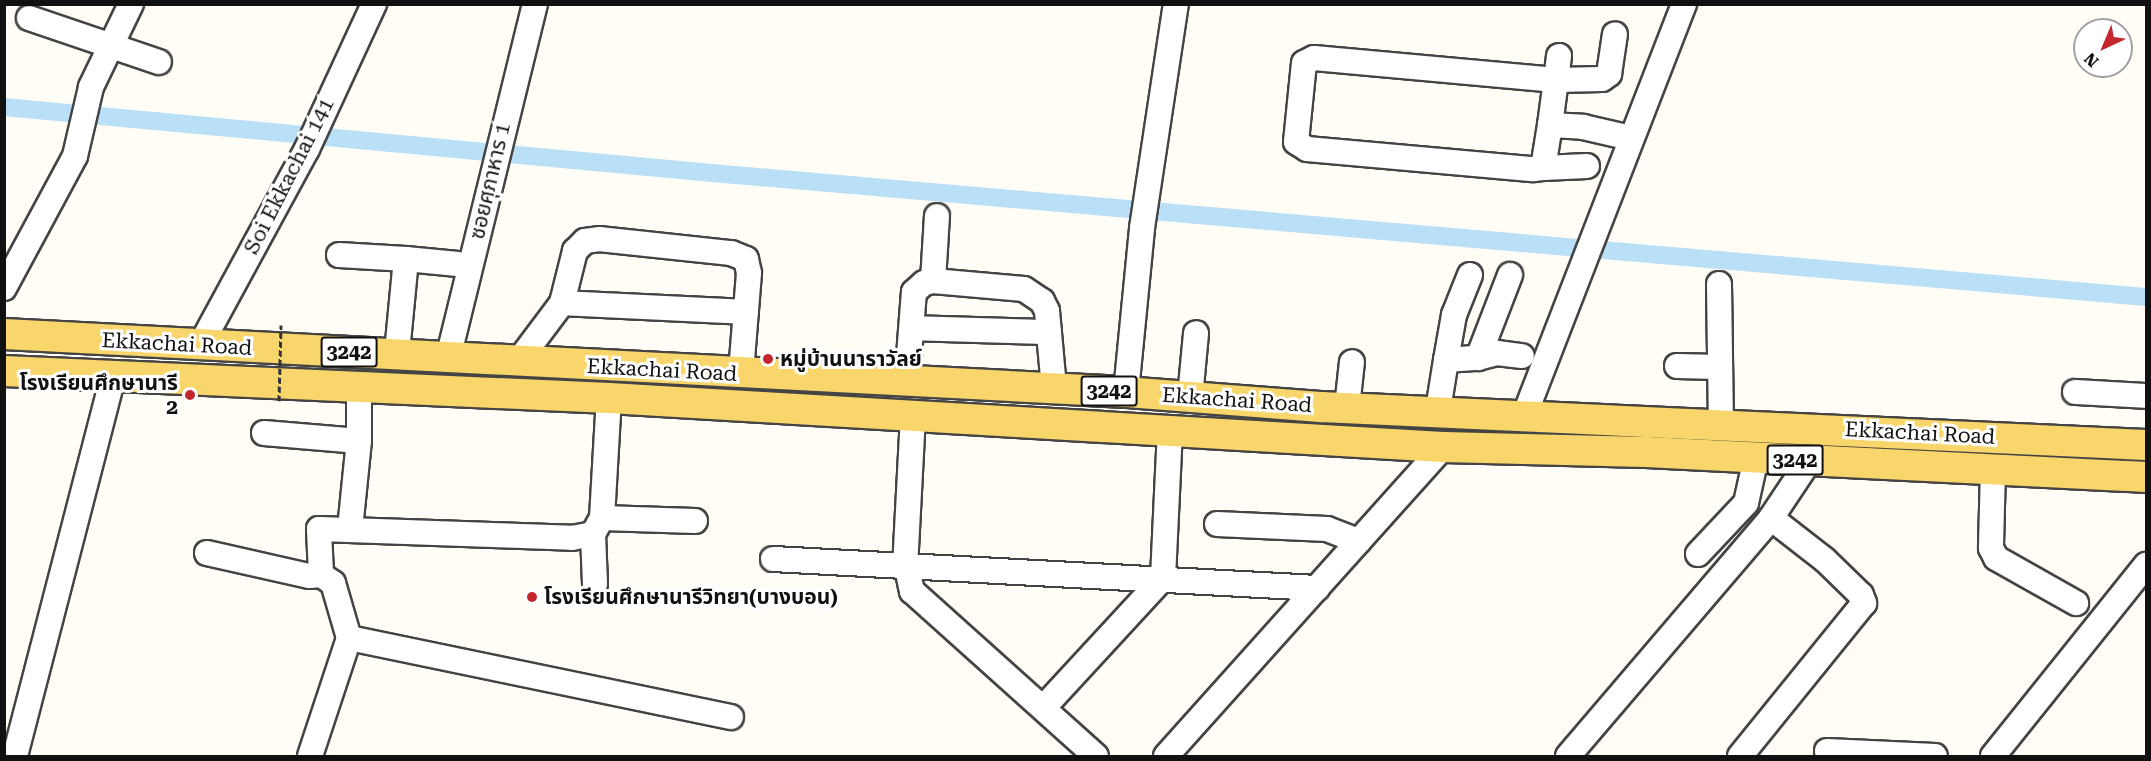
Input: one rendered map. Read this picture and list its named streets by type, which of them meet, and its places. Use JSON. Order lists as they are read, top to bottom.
{
  "streets": {
    "main road": ["Ekkachai Road", "3242"],
    "street": ["Soi Ekkachai 141", "ซอยศุภาหาร 1"]
  },
  "crossings": [
    ["Soi Ekkachai 141", "Ekkachai Road"],
    ["ซอยศุภาหาร 1", "Ekkachai Road"]
  ],
  "places": ["หมู่บ้านนาราวัลย์", "โรงเรียนศึกษานารี 2", "โรงเรียนศึกษานารีวิทยา(บางบอน)"],
  "north": "bottom left"
}
